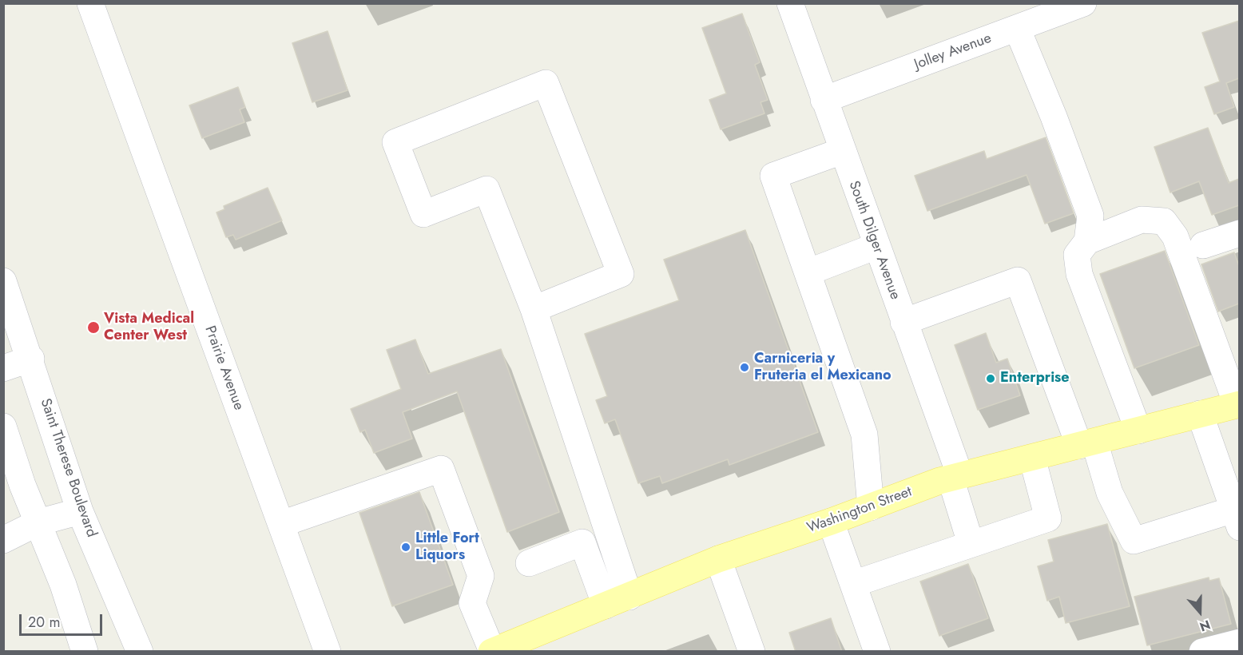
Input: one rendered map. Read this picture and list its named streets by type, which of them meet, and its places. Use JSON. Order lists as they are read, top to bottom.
{
  "streets": {
    "main road": ["Washington Street"],
    "street": [
      "Jolley Avenue",
      "South Dilger Avenue",
      "Prairie Avenue",
      "Saint Therese Boulevard"
    ]
  },
  "crossings": [
    ["Jolley Avenue", "South Dilger Avenue"],
    ["South Dilger Avenue", "Washington Street"]
  ],
  "places": [
    "Vista Medical Center West",
    "Carniceria y Fruteria el Mexicano",
    "Enterprise",
    "Little Fort Liquors"
  ],
  "scale_bar": "20 m",
  "north": "bottom"
}
